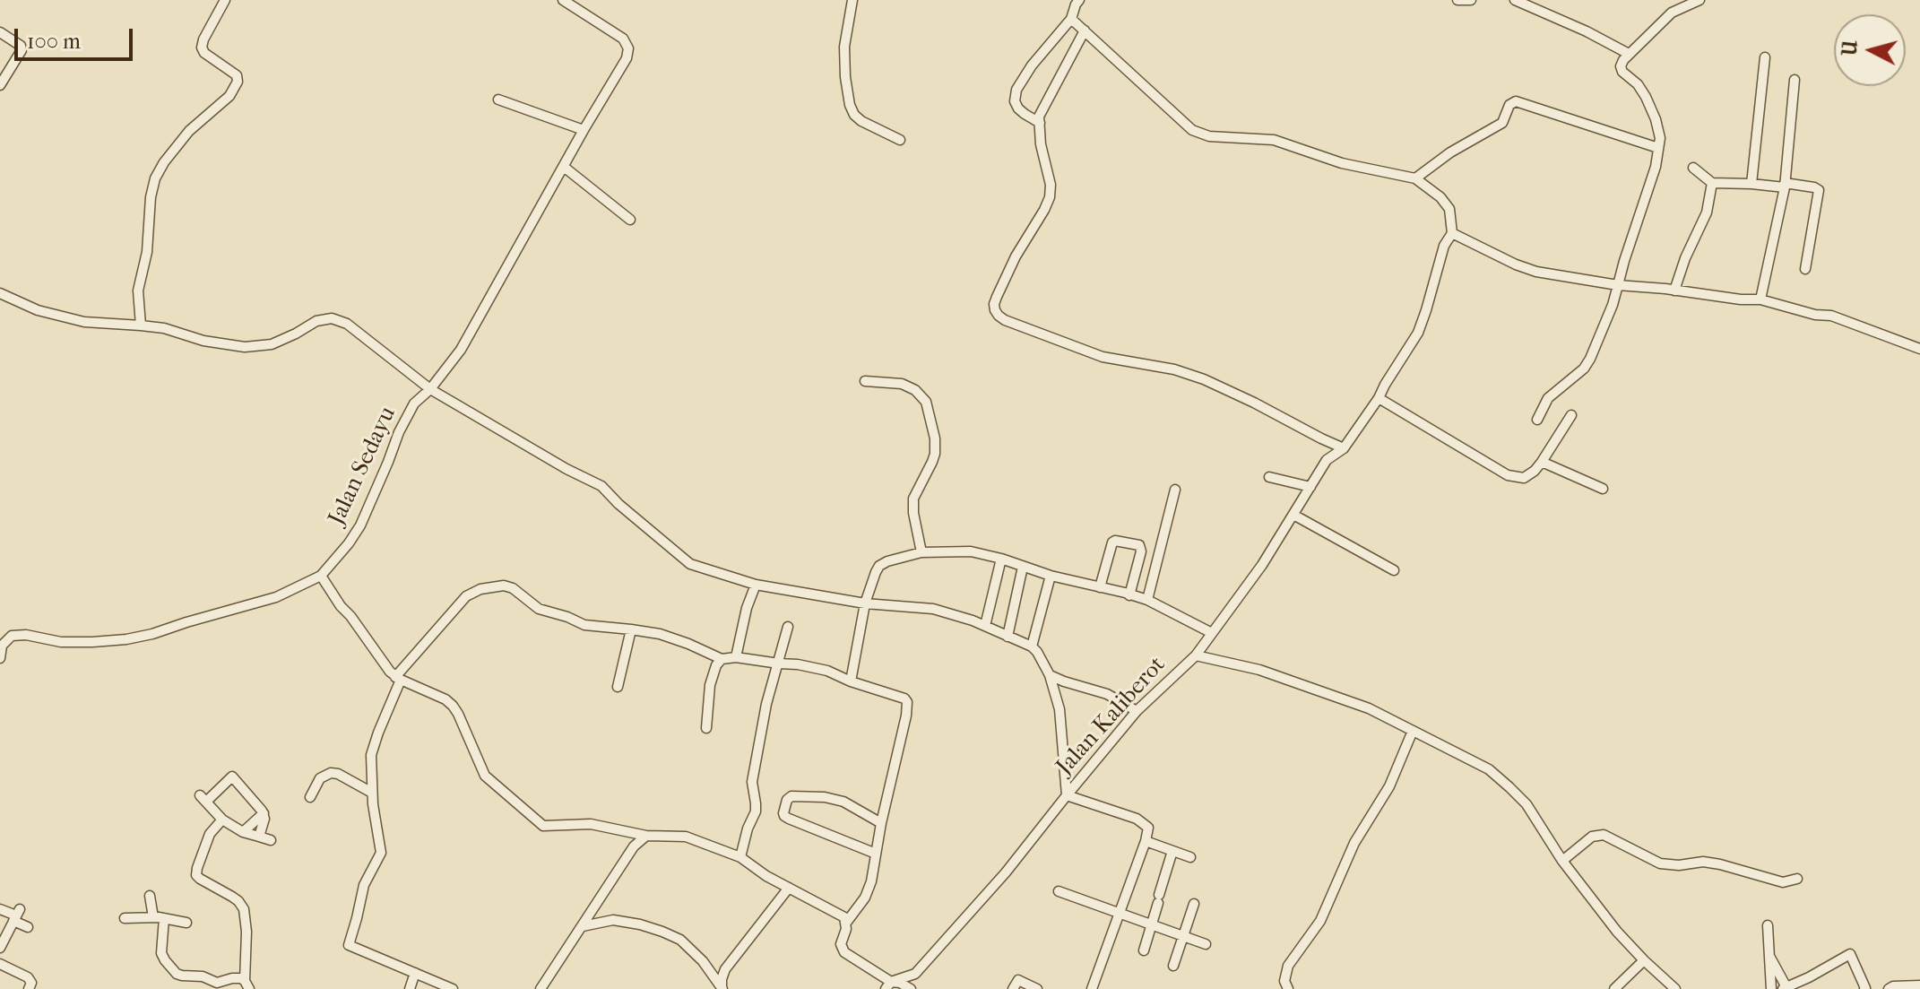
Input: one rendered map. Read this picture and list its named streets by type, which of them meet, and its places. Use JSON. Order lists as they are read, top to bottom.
{
  "streets": {
    "street": ["Jalan Sedayu", "Jalan Kaliberot"]
  },
  "scale_bar": "100 m",
  "north": "left"
}
